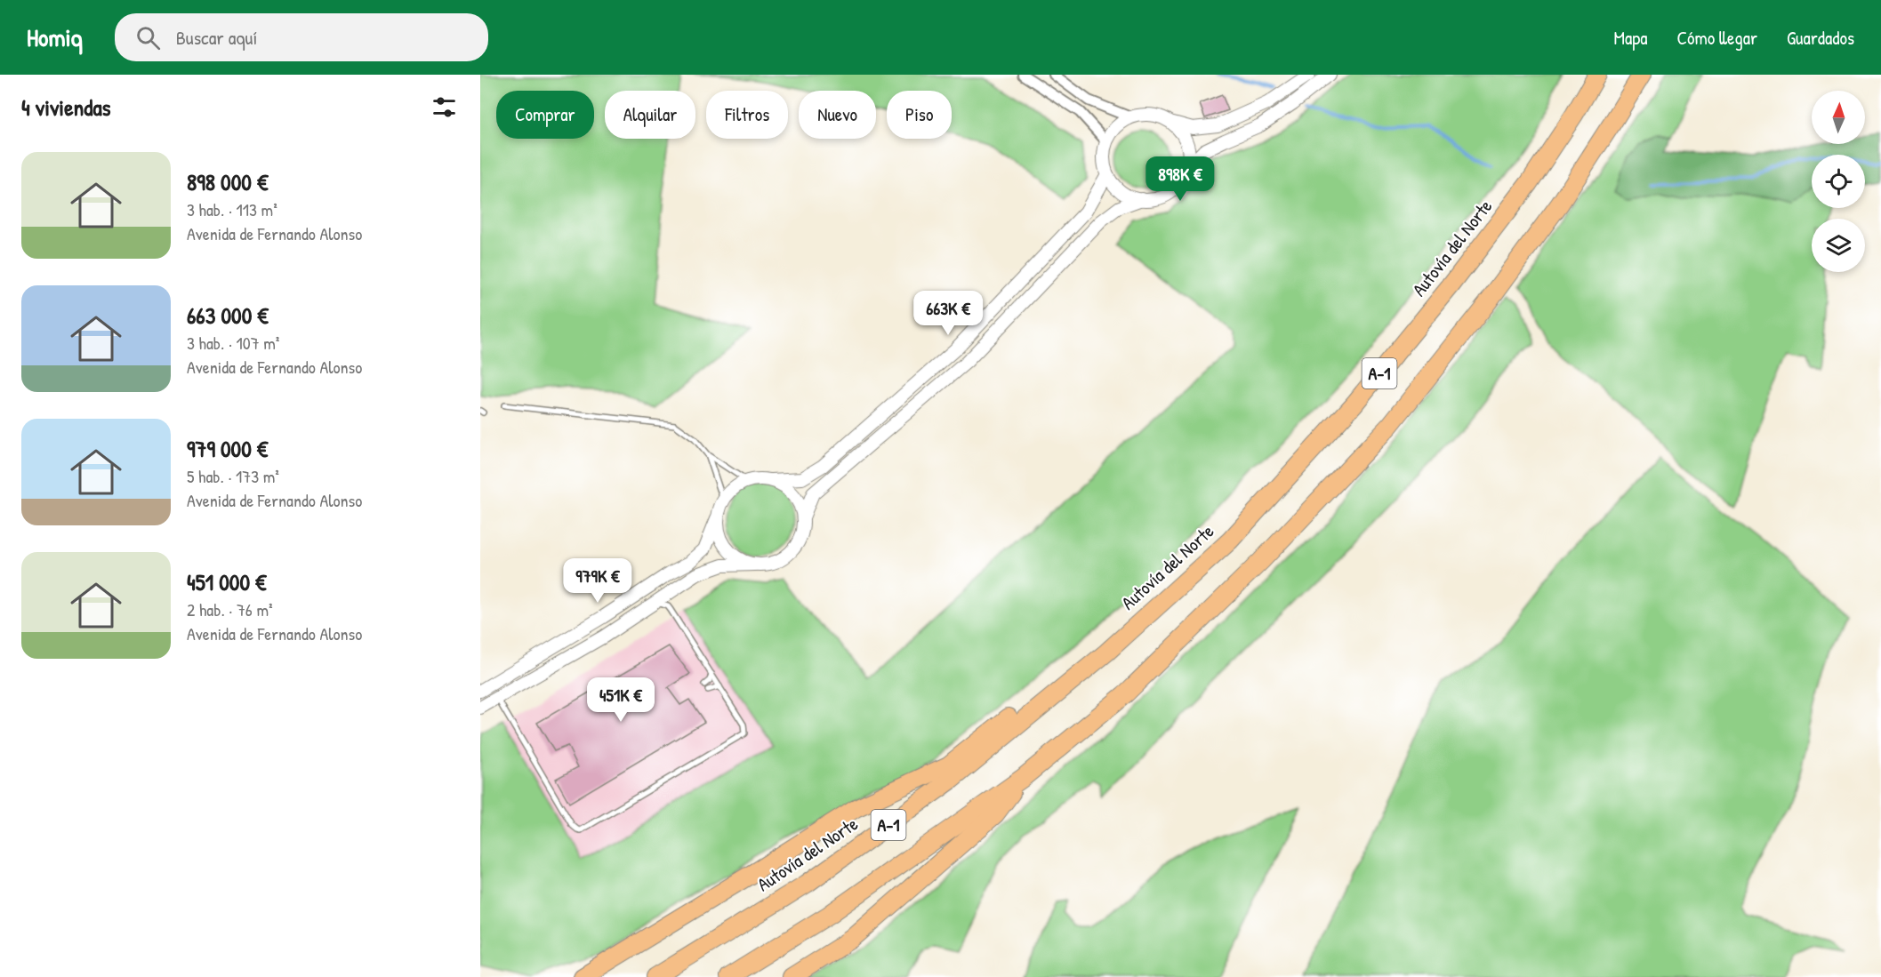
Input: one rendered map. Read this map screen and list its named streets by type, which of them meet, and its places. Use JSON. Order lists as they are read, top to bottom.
{
  "streets": {
    "highway": ["Autovía del Norte", "A-1"]
  },
  "north": "top",
  "page": {
    "header": "Homiq",
    "search": "Buscar aquí",
    "nav": ["Mapa", "Cómo llegar", "Guardados"],
    "heading": "4 viviendas",
    "chip": [
      "Comprar",
      "Alquilar",
      "Filtros",
      "Nuevo",
      "Piso"
    ],
    "list": [
      {
        "name": "898 000 €",
        "note": "3 hab. · 113 m² · Avenida de Fernando Alonso"
      },
      {
        "name": "663 000 €",
        "note": "3 hab. · 107 m² · Avenida de Fernando Alonso"
      },
      {
        "name": "979 000 €",
        "note": "5 hab. · 173 m² · Avenida de Fernando Alonso"
      },
      {
        "name": "451 000 €",
        "note": "2 hab. · 76 m² · Avenida de Fernando Alonso"
      }
    ],
    "price": [
      "898K €",
      "663K €",
      "979K €",
      "451K €"
    ]
  }
}
